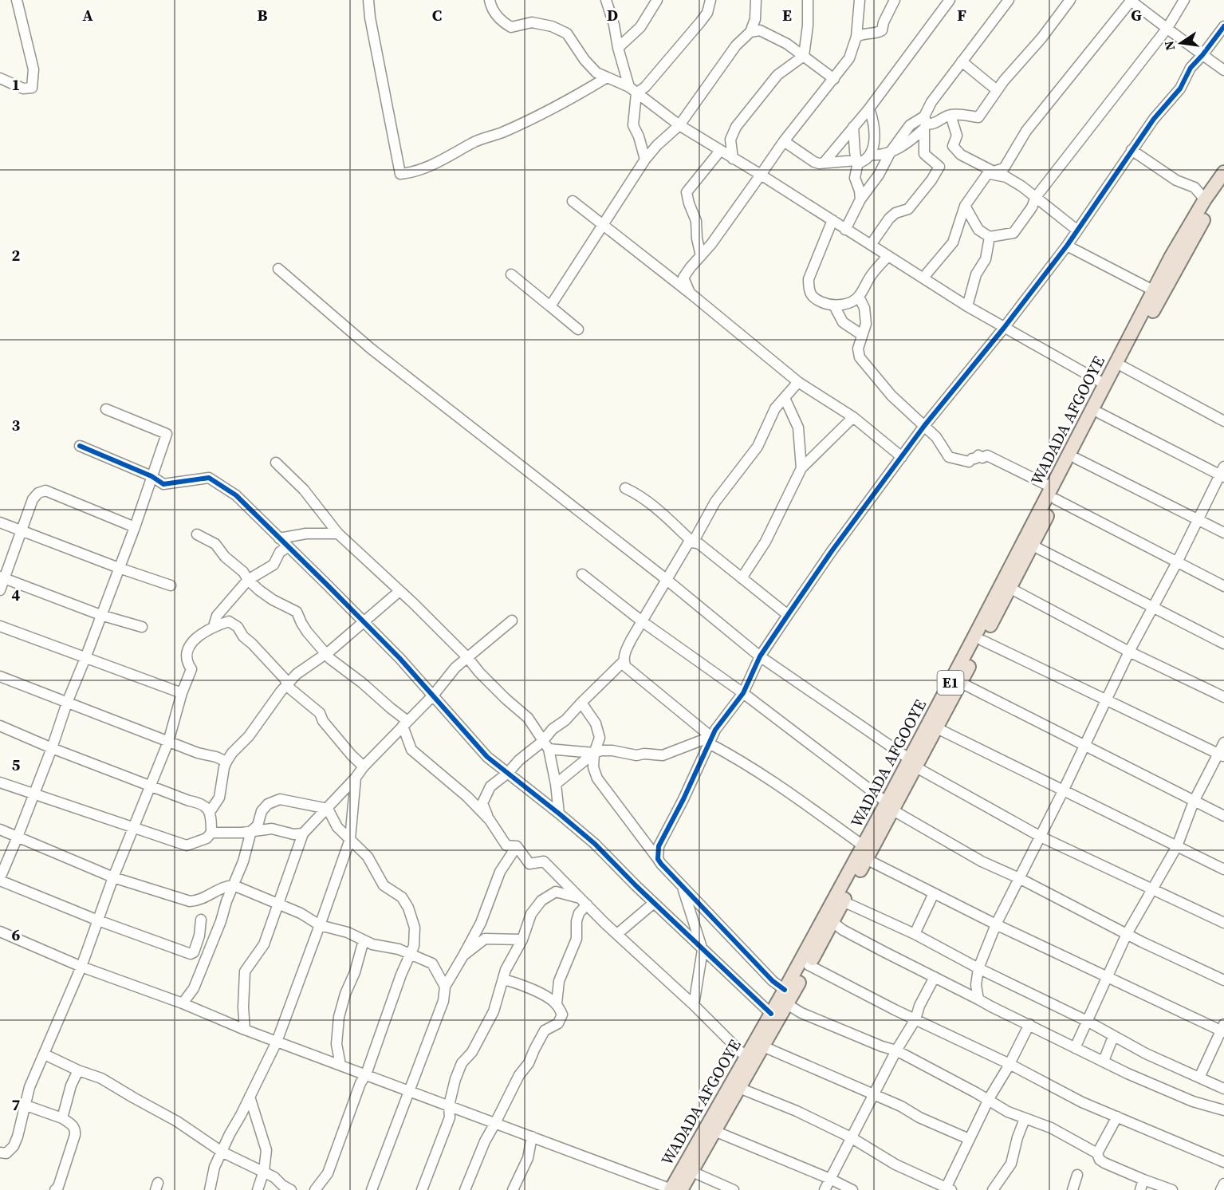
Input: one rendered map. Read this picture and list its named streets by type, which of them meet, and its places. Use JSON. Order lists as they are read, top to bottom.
{
  "streets": {
    "highway": ["WADADA AFGOOYE", "E1"]
  },
  "north": "left",
  "grid": {
    "columns": [
      "A",
      "B",
      "C",
      "D",
      "E",
      "F",
      "G"
    ],
    "rows": [
      "1",
      "2",
      "3",
      "4",
      "5",
      "6",
      "7"
    ]
  }
}
